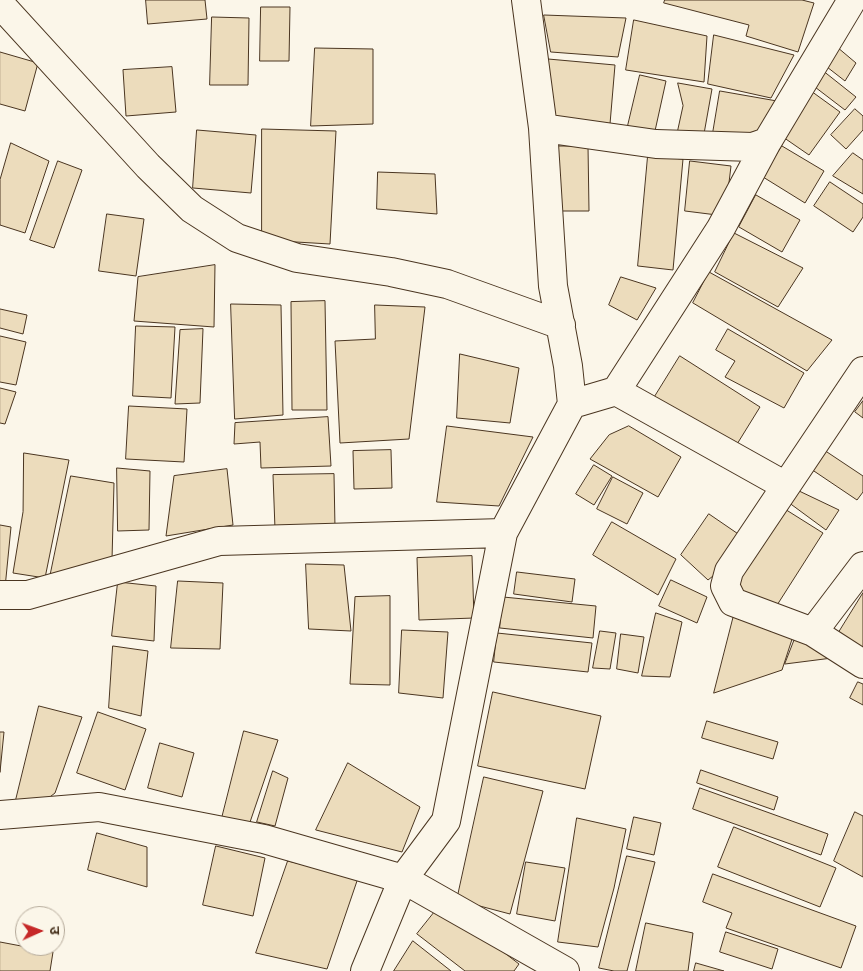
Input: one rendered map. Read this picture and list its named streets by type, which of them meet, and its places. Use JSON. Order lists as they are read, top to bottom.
{
  "north": "right"
}
